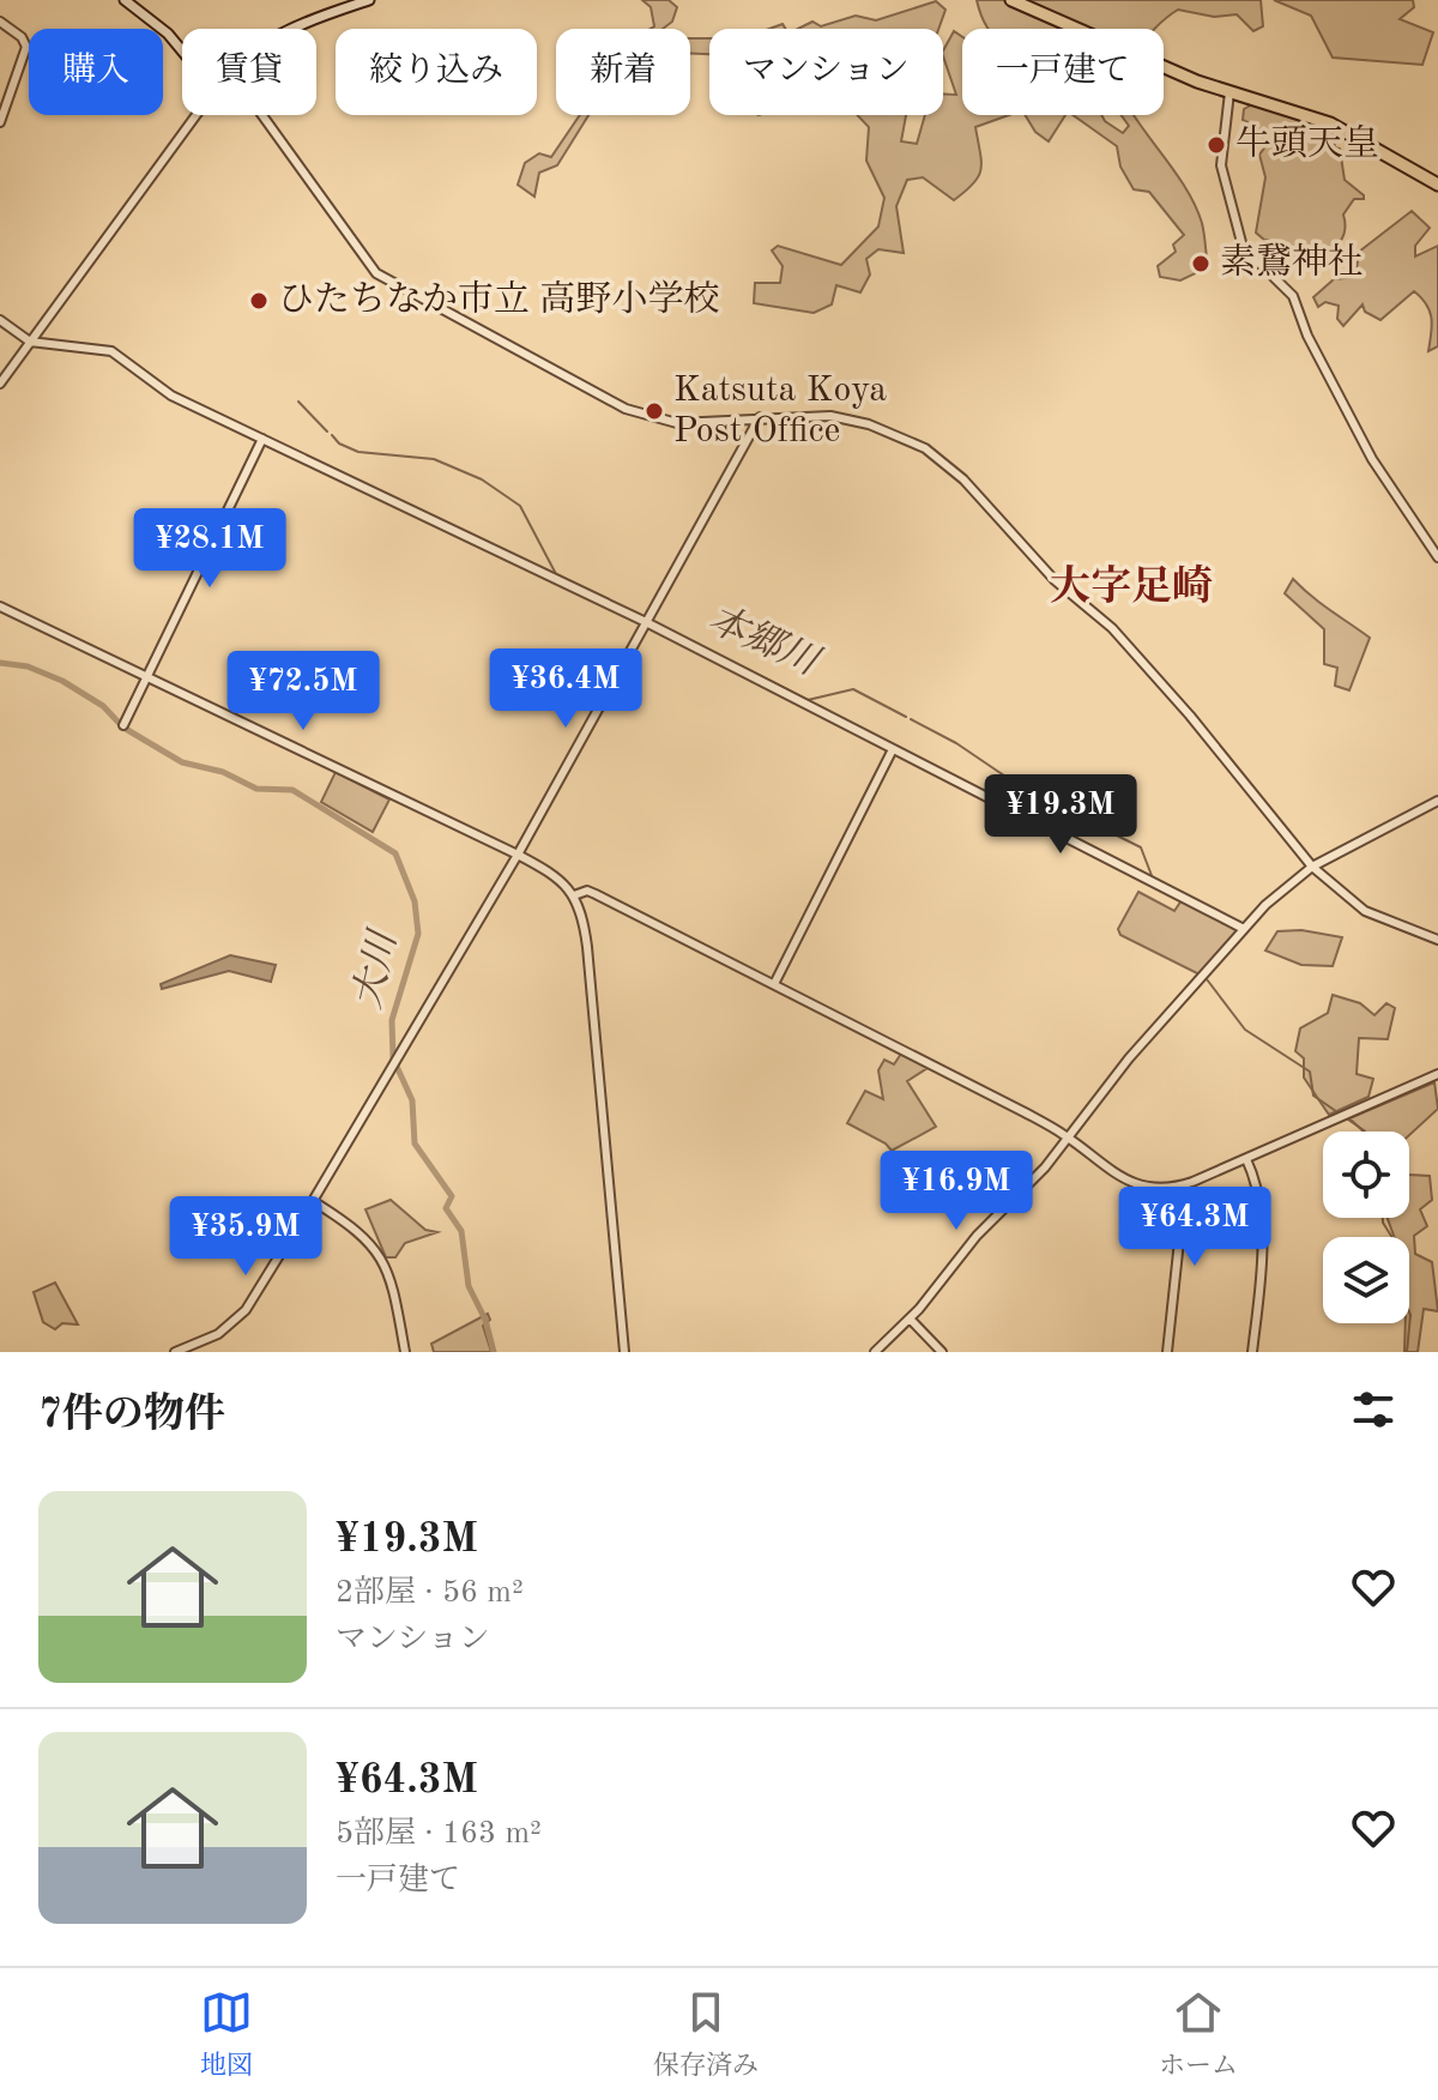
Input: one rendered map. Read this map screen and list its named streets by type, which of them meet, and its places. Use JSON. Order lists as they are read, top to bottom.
{
  "districts": ["大字足崎"],
  "water": ["本郷川", "大川"],
  "places": [
    "牛頭天皇",
    "素鵞神社",
    "ひたちなか市立 高野小学校",
    "Katsuta Koya Post Office"
  ],
  "page": {
    "chip": [
      "購入",
      "賃貸",
      "絞り込み",
      "新着",
      "マンション",
      "一戸建て"
    ],
    "price": [
      "¥28.1M",
      "¥36.4M",
      "¥72.5M",
      "¥19.3M",
      "¥16.9M",
      "¥64.3M",
      "¥35.9M"
    ],
    "heading": "7件の物件",
    "list": [
      {
        "name": "¥19.3M",
        "note": "2部屋 · 56 m² · マンション"
      },
      {
        "name": "¥64.3M",
        "note": "5部屋 · 163 m² · 一戸建て"
      }
    ],
    "tabs": ["地図", "保存済み", "ホーム"]
  }
}
